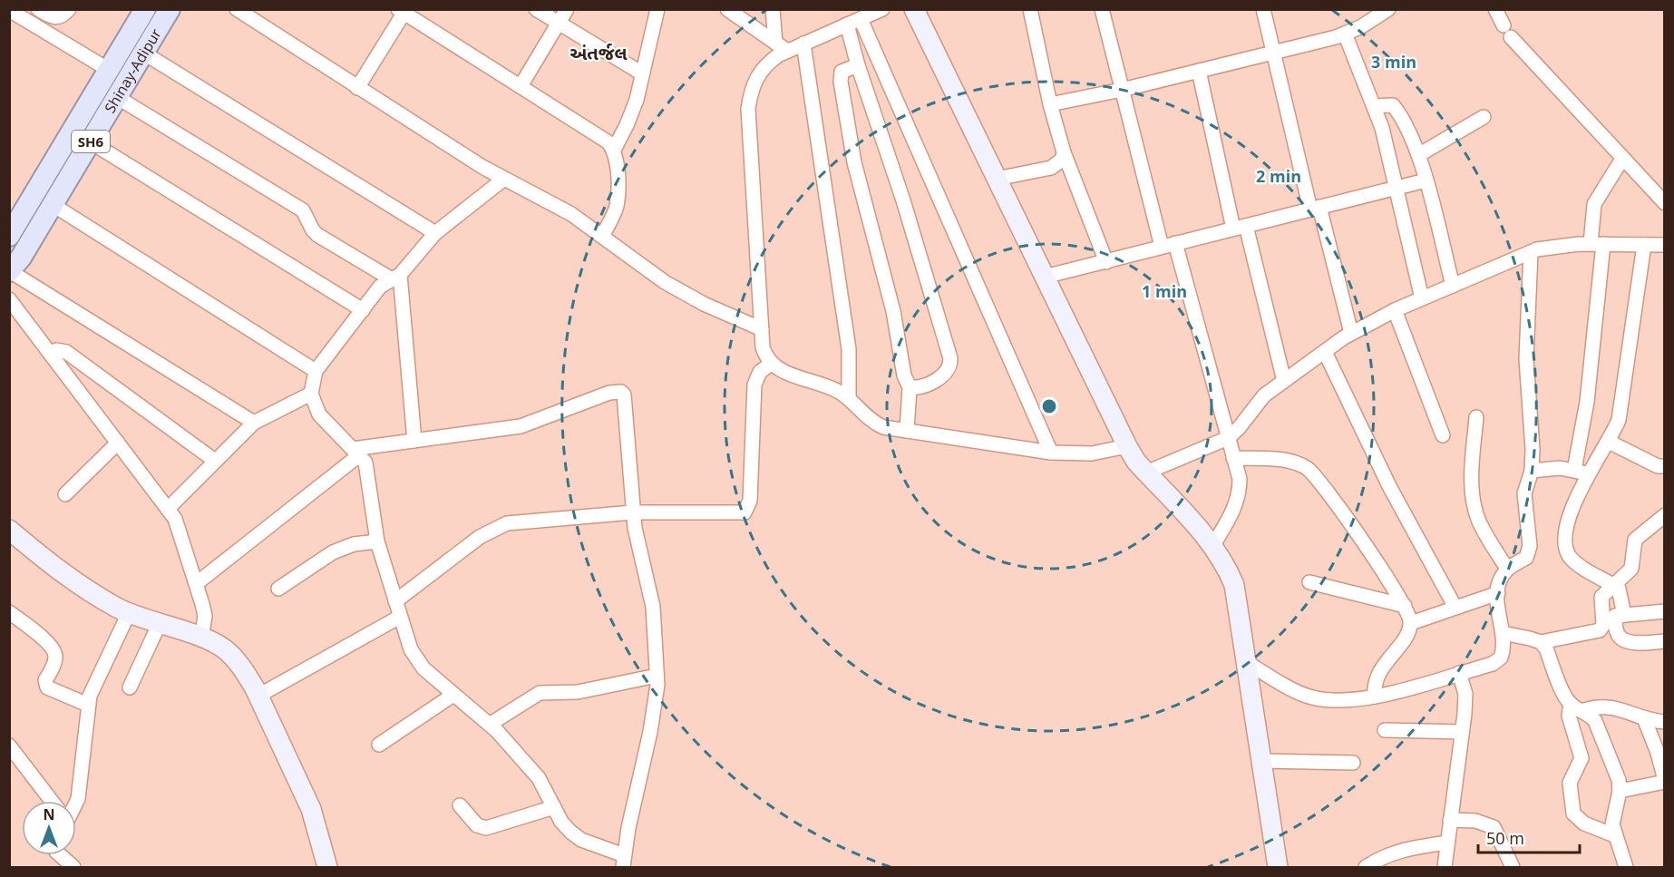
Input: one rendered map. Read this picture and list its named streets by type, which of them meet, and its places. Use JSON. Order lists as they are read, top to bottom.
{
  "streets": {
    "main road": ["Shinay-Adipur", "SH6"]
  },
  "districts": ["અંતર્જલ"],
  "scale_bar": "50 m",
  "north": "top",
  "rings": ["3 min", "2 min", "1 min"]
}
